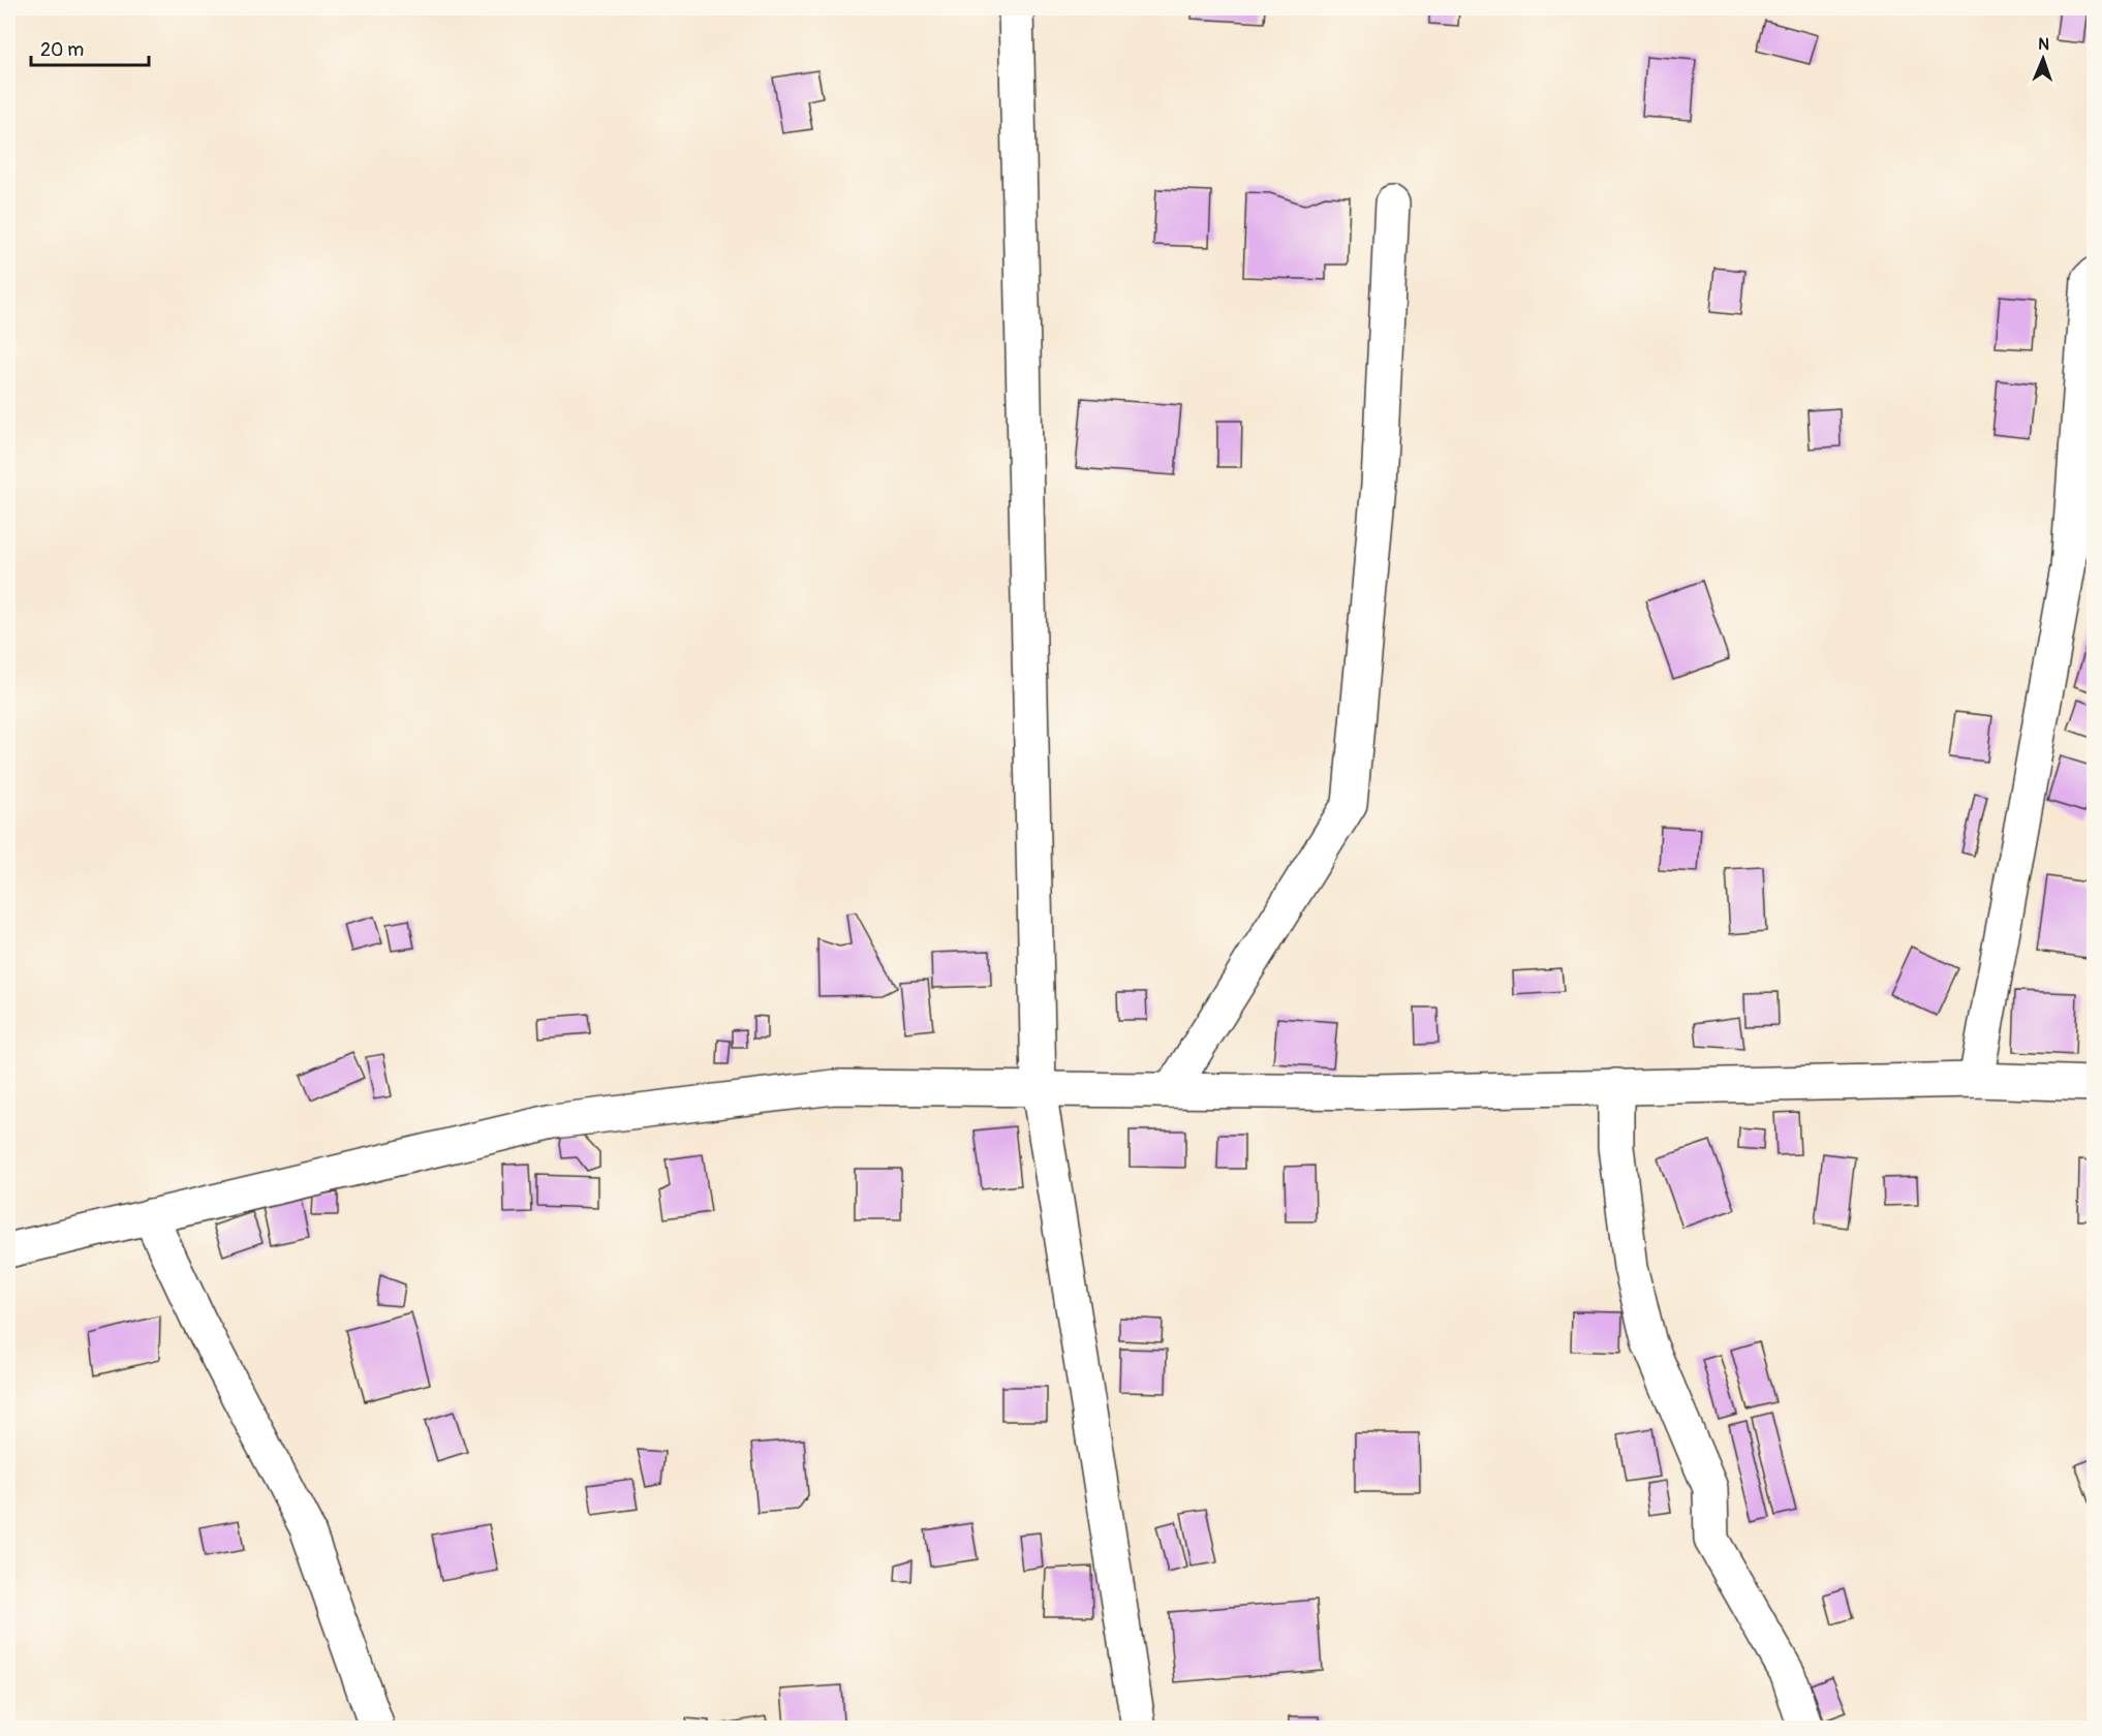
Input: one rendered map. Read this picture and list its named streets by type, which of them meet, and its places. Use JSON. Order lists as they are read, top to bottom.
{
  "scale_bar": "20 m",
  "north": "top"
}
